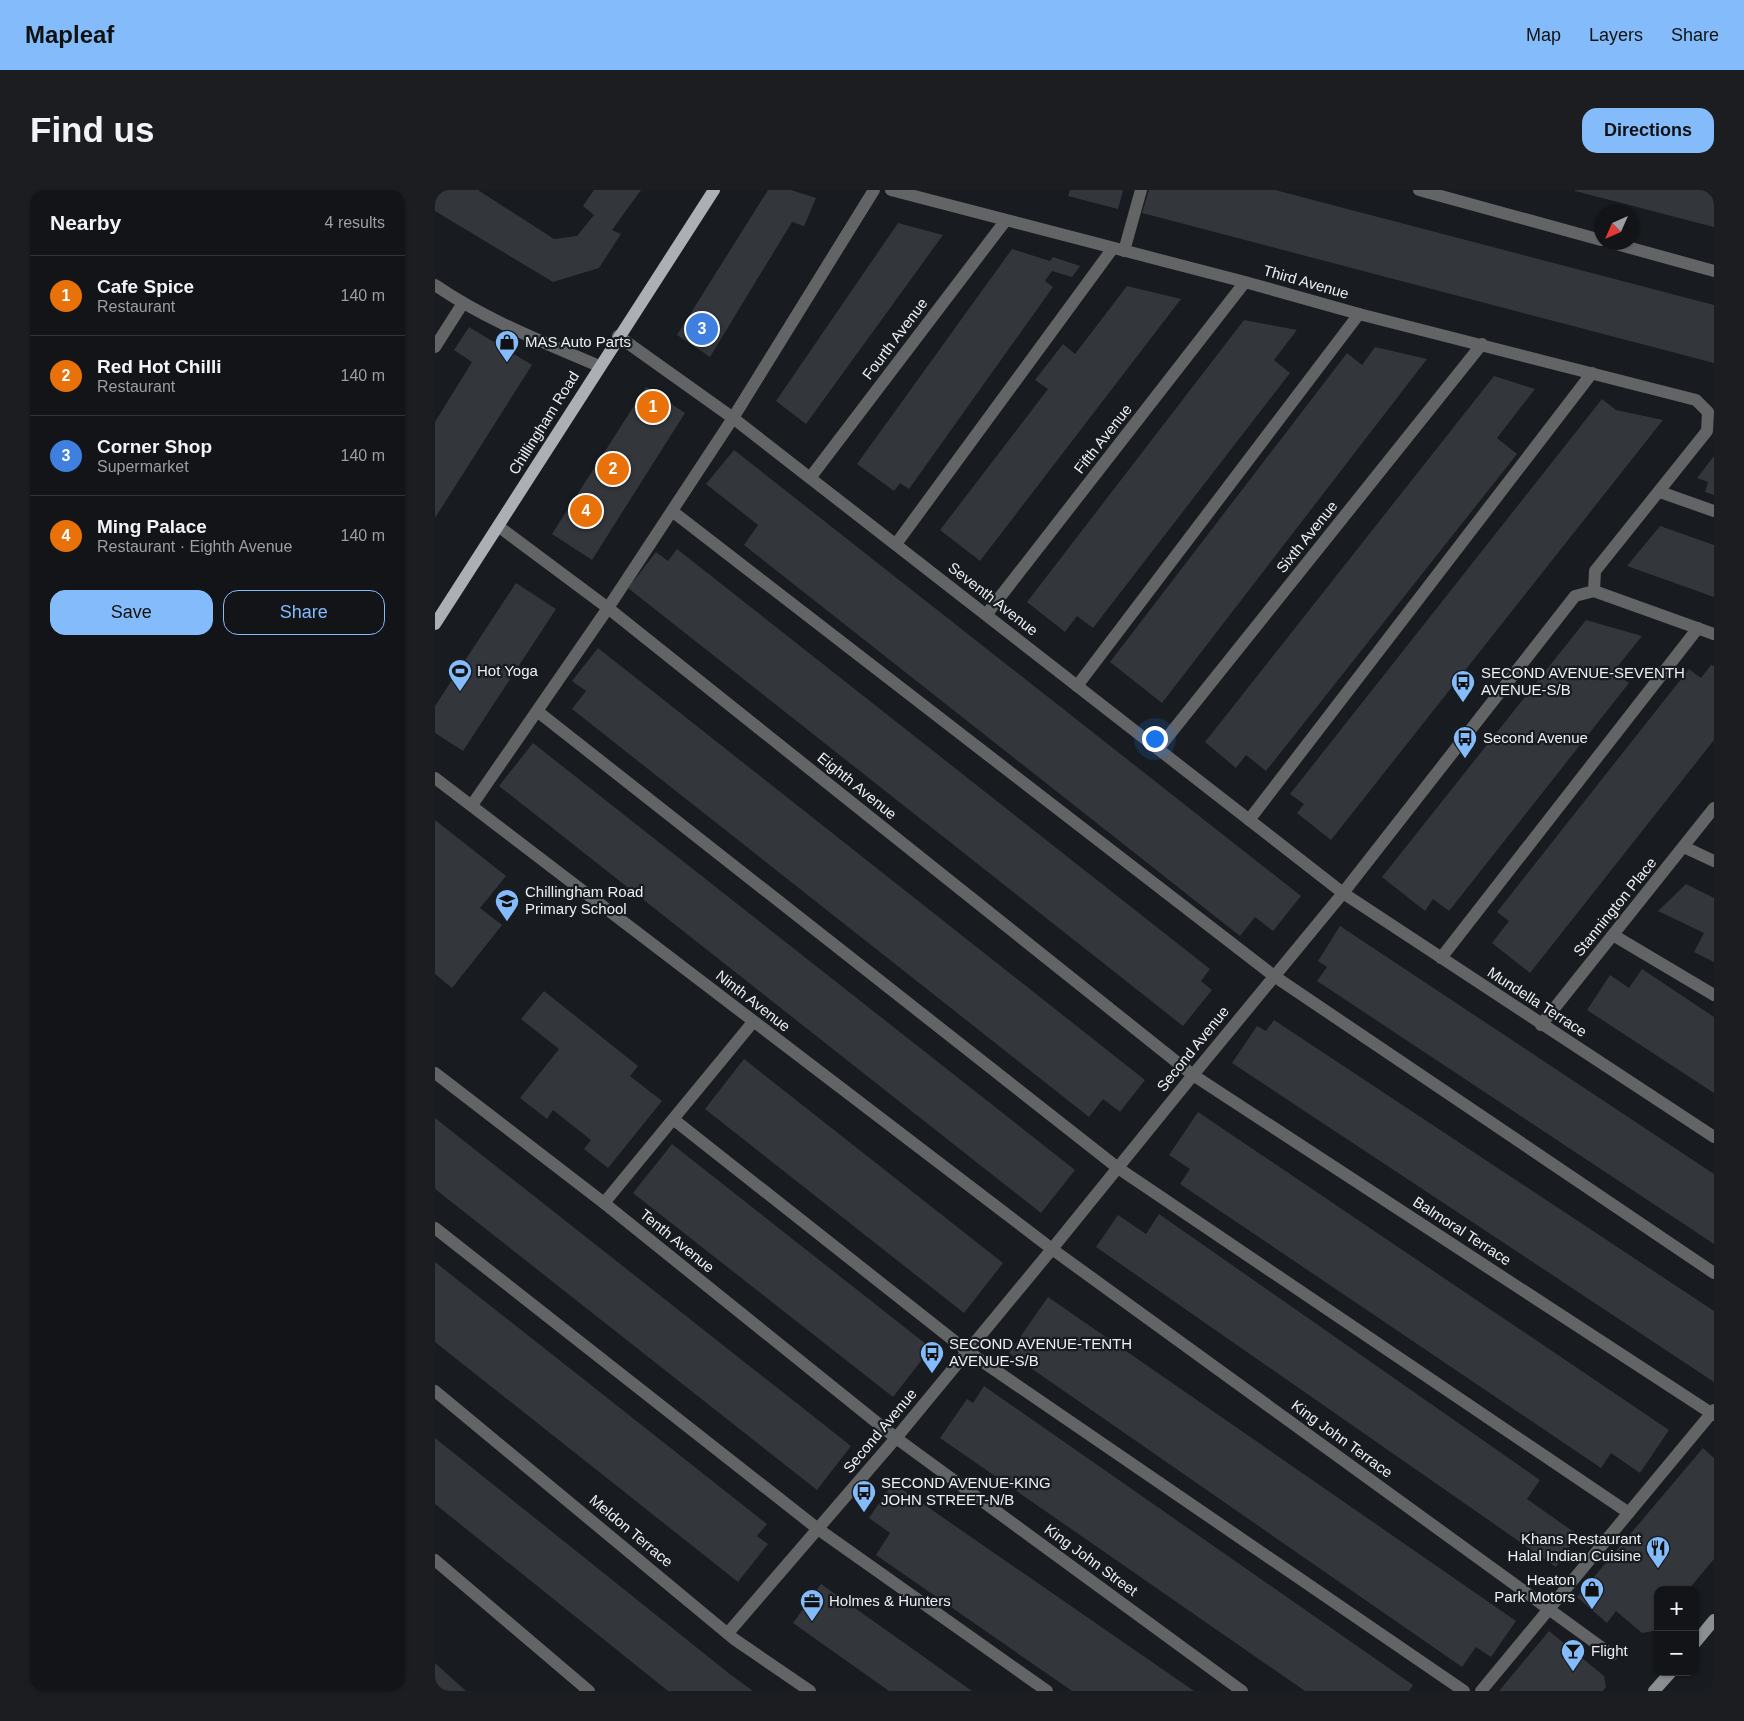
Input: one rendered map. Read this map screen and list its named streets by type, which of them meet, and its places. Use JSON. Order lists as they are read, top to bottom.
{
  "streets": {
    "main road": ["Chillingham Road"],
    "street": [
      "Third Avenue",
      "Fourth Avenue",
      "Fifth Avenue",
      "Sixth Avenue",
      "Seventh Avenue",
      "Eighth Avenue",
      "Stannington Place",
      "Ninth Avenue",
      "Mundella Terrace",
      "Second Avenue",
      "Balmoral Terrace",
      "Tenth Avenue",
      "King John Terrace",
      "Meldon Terrace",
      "King John Street"
    ]
  },
  "crossings": [
    ["Third Avenue", "Fourth Avenue"],
    ["Third Avenue", "Fifth Avenue"],
    ["Third Avenue", "Sixth Avenue"],
    ["Fourth Avenue", "Seventh Avenue"],
    ["Chillingham Road", "Seventh Avenue"],
    ["Chillingham Road", "Eighth Avenue"],
    ["Fifth Avenue", "Seventh Avenue"],
    ["Sixth Avenue", "Seventh Avenue"],
    ["Seventh Avenue", "Mundella Terrace"],
    ["Seventh Avenue", "Second Avenue"],
    ["Eighth Avenue", "Second Avenue"],
    ["Eighth Avenue", "Balmoral Terrace"],
    ["Stannington Place", "Mundella Terrace"],
    ["Ninth Avenue", "Second Avenue"],
    ["Ninth Avenue", "King John Terrace"],
    ["Mundella Terrace", "Second Avenue"],
    ["Second Avenue", "Balmoral Terrace"],
    ["Second Avenue", "Tenth Avenue"],
    ["Second Avenue", "King John Terrace"],
    ["Second Avenue", "Meldon Terrace"],
    ["Second Avenue", "King John Street"],
    ["Tenth Avenue", "King John Street"]
  ],
  "places": {
    "shop": ["MAS Auto Parts", "Heaton Park Motors"],
    "sports": ["Hot Yoga"],
    "bus stop": [
      "SECOND AVENUE-SEVENTH AVENUE-S/B",
      "Second Avenue",
      "SECOND AVENUE-TENTH AVENUE-S/B",
      "SECOND AVENUE-KING JOHN STREET-N/B"
    ],
    "school or university": ["Chillingham Road Primary School"],
    "restaurant": ["Khans Restaurant Halal Indian Cuisine"],
    "office": ["Holmes & Hunters"],
    "bar": ["Flight"]
  },
  "north": "bottom left",
  "page": {
    "header": "Mapleaf",
    "nav": ["Map", "Layers", "Share"],
    "buttons": [
      "Directions",
      ["Save", "Share"]
    ],
    "title": "Find us",
    "heading": ["Nearby", "4 results"],
    "list": [
      {
        "mark": "1",
        "name": "Cafe Spice",
        "note": "Restaurant",
        "value": "140 m"
      },
      {
        "mark": "2",
        "name": "Red Hot Chilli",
        "note": "Restaurant",
        "value": "140 m"
      },
      {
        "mark": "3",
        "name": "Corner Shop",
        "note": "Supermarket",
        "value": "140 m"
      },
      {
        "mark": "4",
        "name": "Ming Palace",
        "note": "Restaurant · Eighth Avenue",
        "value": "140 m"
      }
    ],
    "pins": [
      "3",
      "1",
      "2",
      "4"
    ],
    "map_buttons": ["+", "−"]
  }
}
